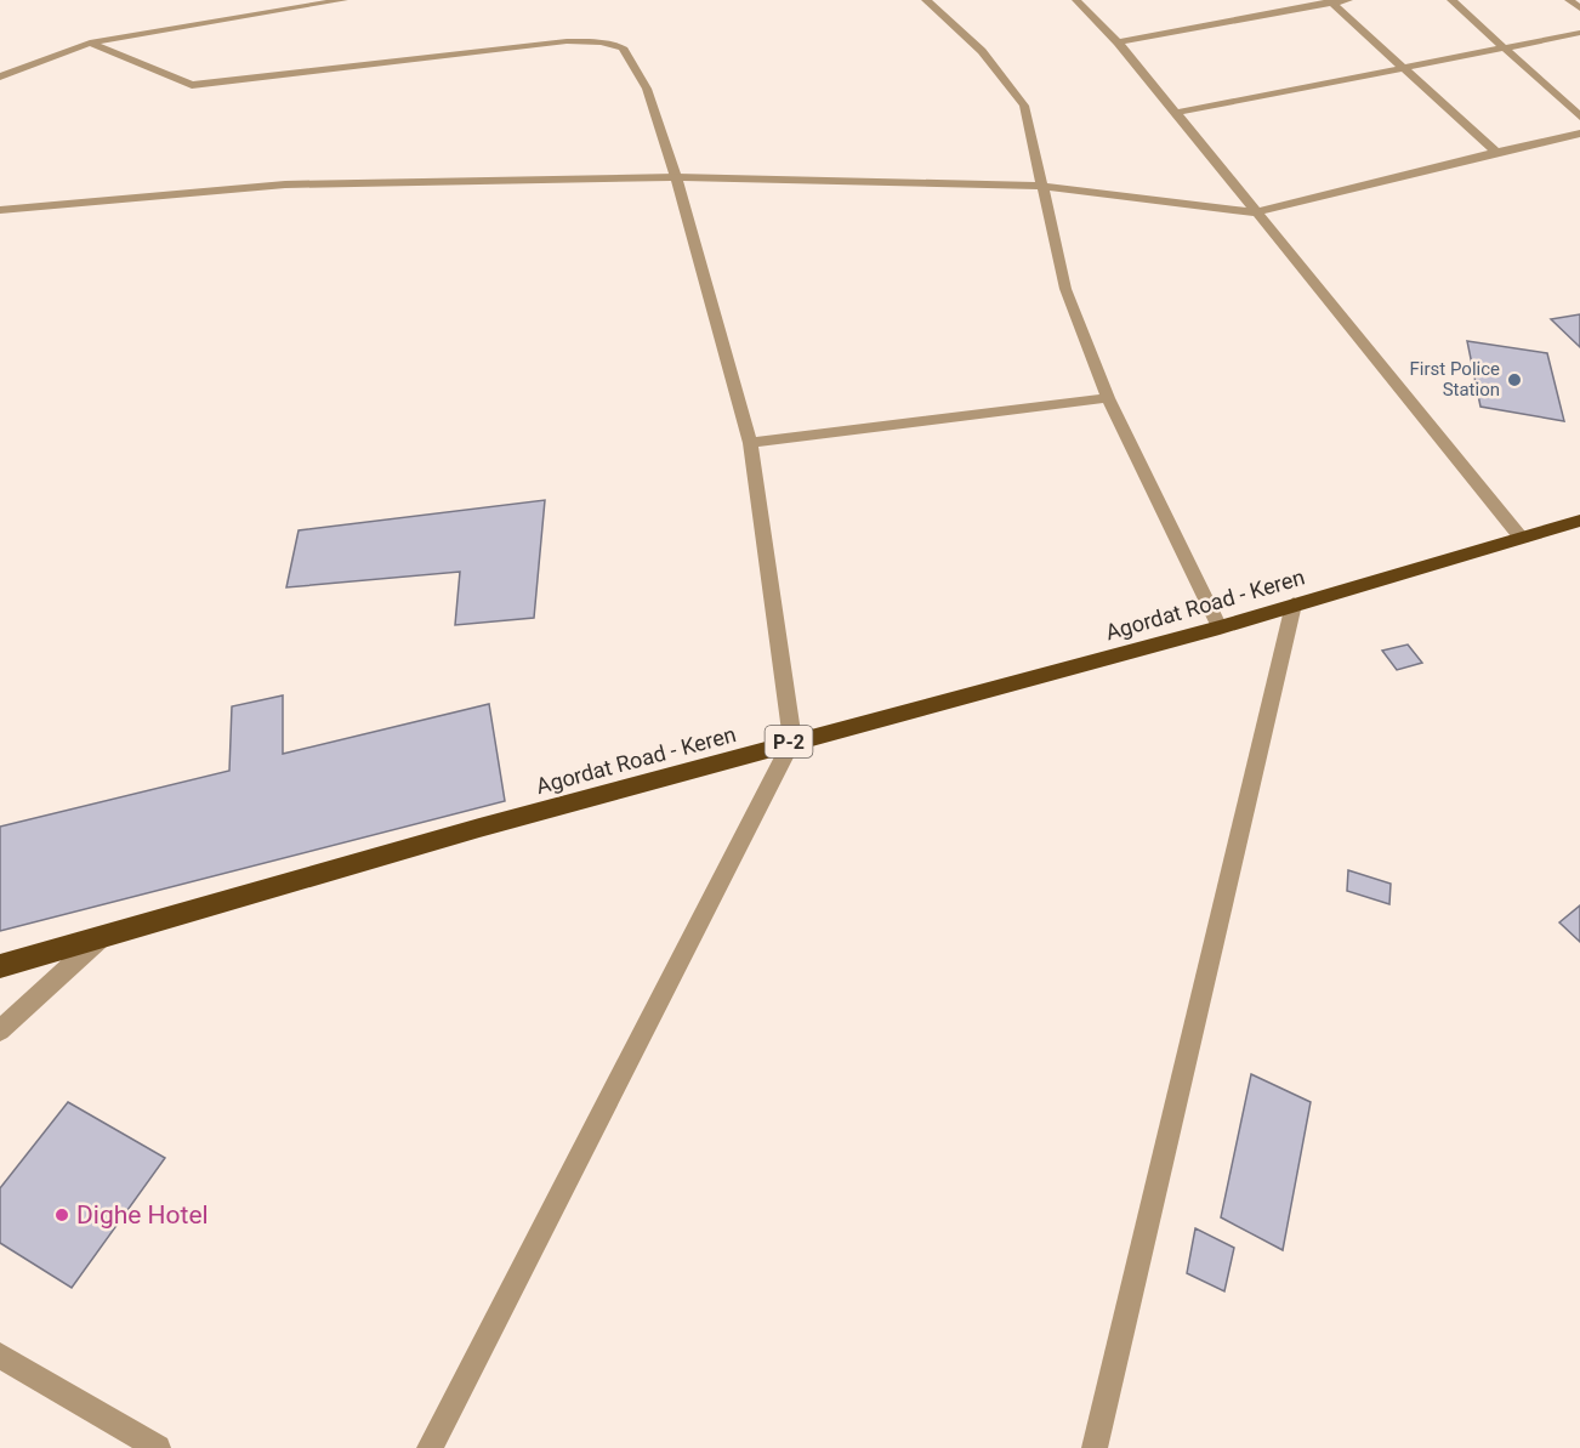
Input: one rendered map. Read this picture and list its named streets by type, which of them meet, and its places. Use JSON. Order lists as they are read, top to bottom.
{
  "streets": {
    "highway": ["Agordat Road - Keren", "P-2"]
  },
  "places": ["First Police Station", "Dighe Hotel"]
}
